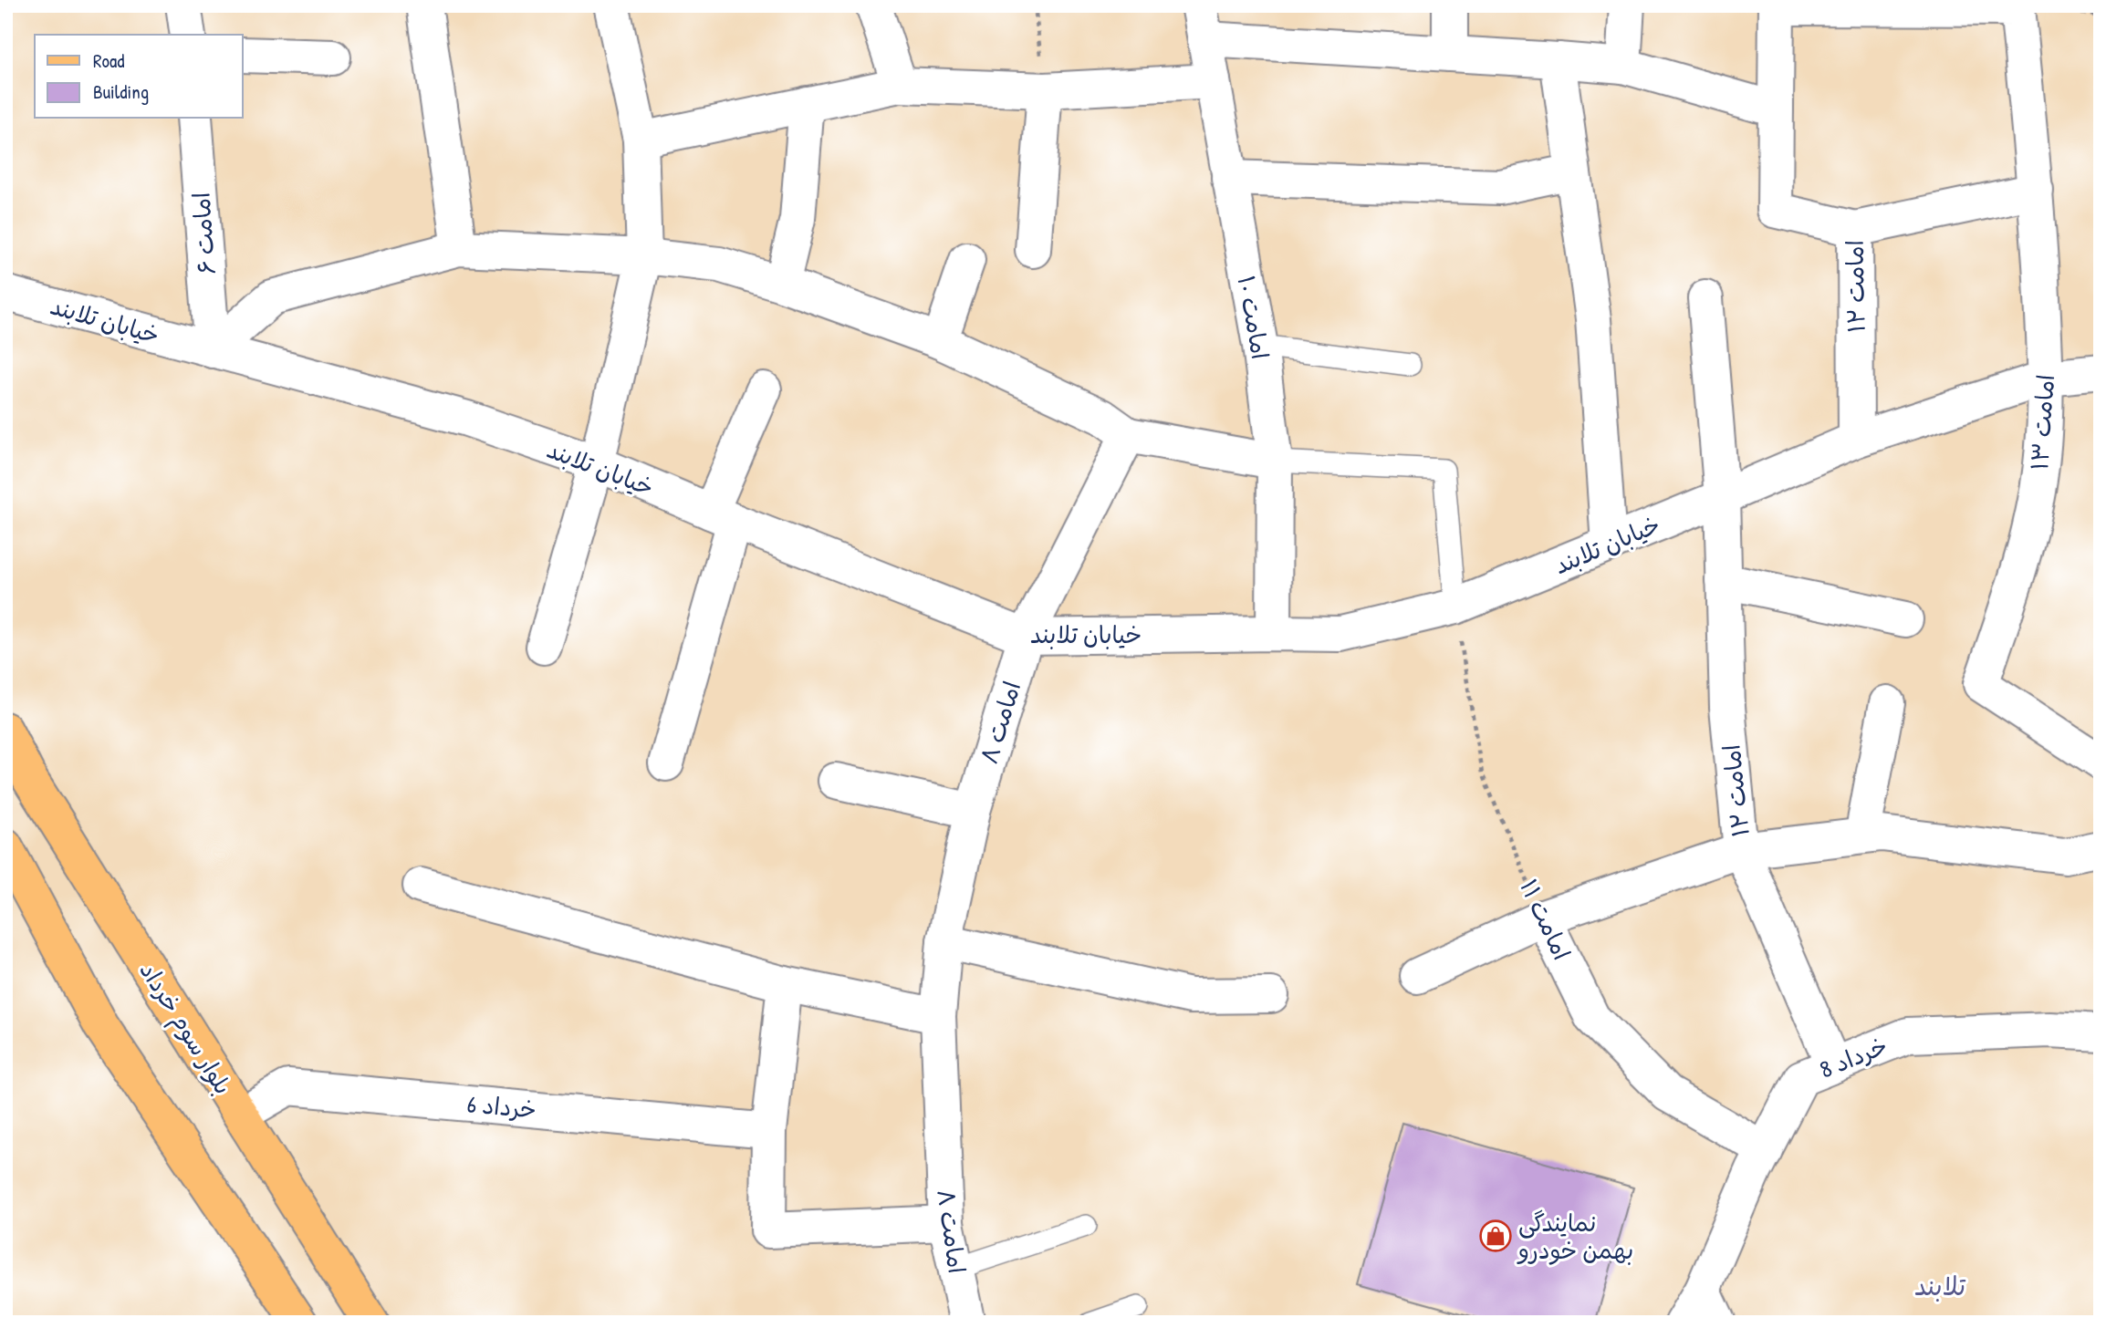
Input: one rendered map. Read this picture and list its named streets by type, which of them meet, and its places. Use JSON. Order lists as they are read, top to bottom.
{
  "streets": {
    "main road": ["بلوار سوم خرداد"],
    "street": [
      "امامت ۶",
      "امامت ۱۲",
      "امامت ۱۰",
      "خیابان تلابند",
      "امامت ۱۳",
      "امامت ۸",
      "امامت ۱۱",
      "خرداد 8",
      "خرداد 6"
    ]
  },
  "crossings": [
    ["امامت ۶", "خیابان تلابند"],
    ["امامت ۱۲", "خیابان تلابند"],
    ["امامت ۱۲", "خرداد 8"],
    ["امامت ۱۰", "خیابان تلابند"],
    ["خیابان تلابند", "امامت ۱۳"],
    ["خیابان تلابند", "امامت ۸"],
    ["خیابان تلابند", "امامت ۱۱"],
    ["امامت ۱۱", "خرداد 8"],
    ["بلوار سوم خرداد", "خرداد 6"]
  ],
  "districts": ["تلابند"],
  "places": {
    "shop": ["نمایندگی بهمن خودرو"]
  },
  "legend": ["Road", "Building"]
}
